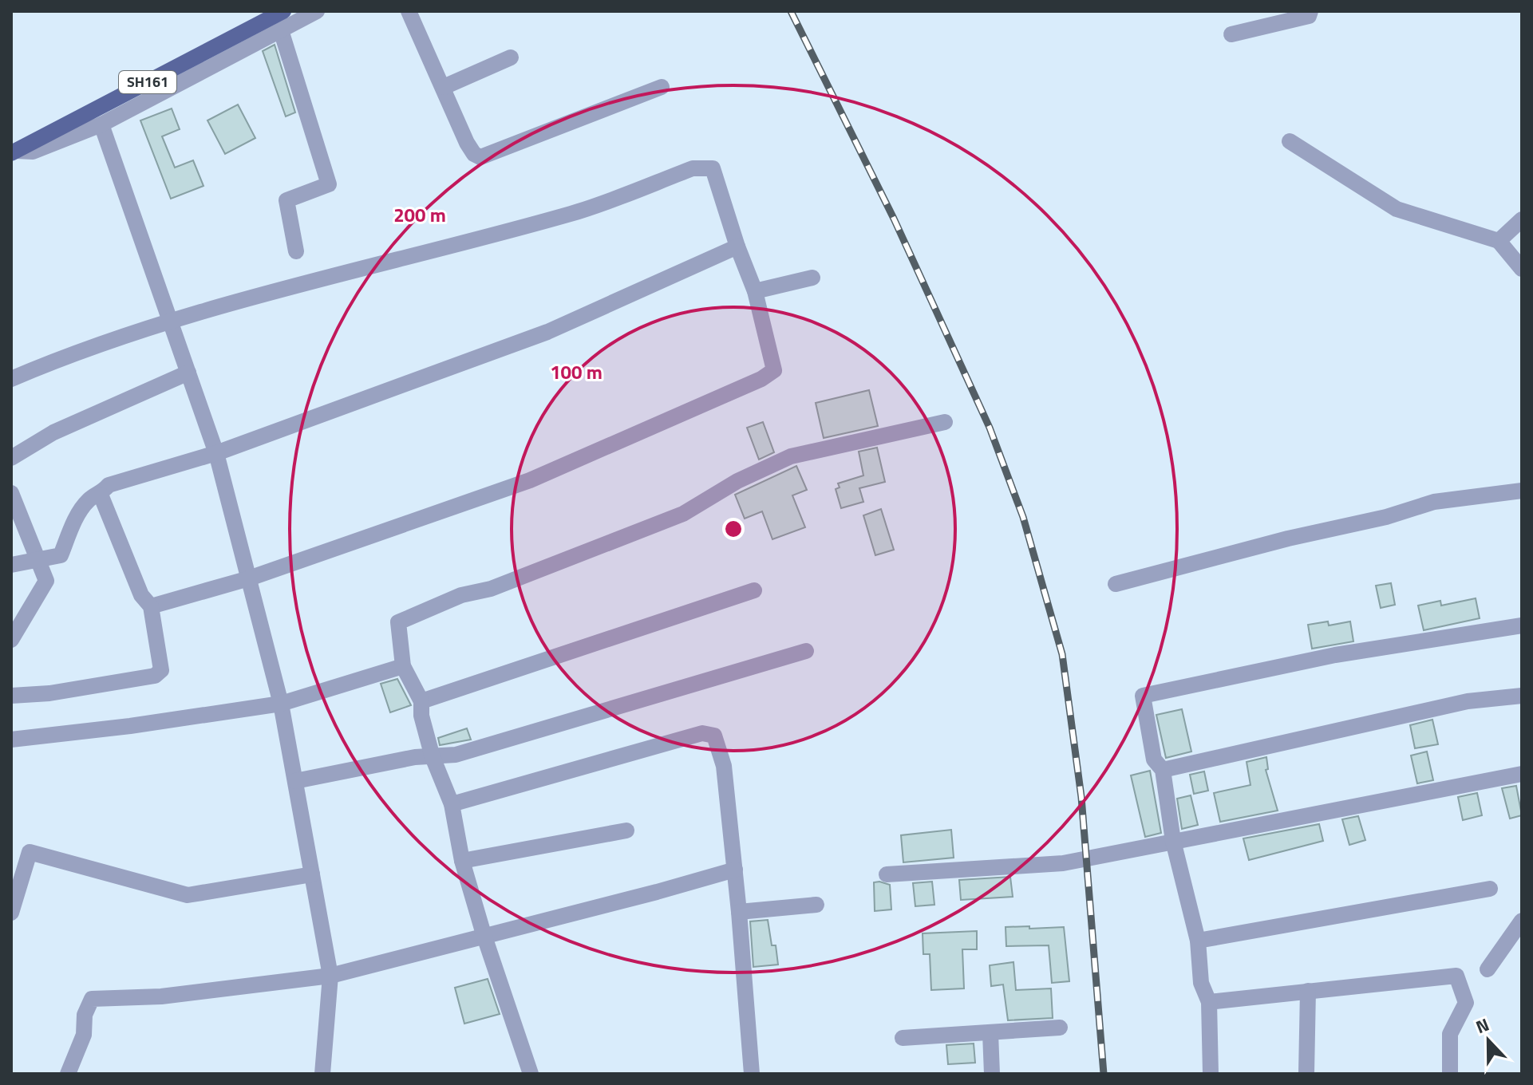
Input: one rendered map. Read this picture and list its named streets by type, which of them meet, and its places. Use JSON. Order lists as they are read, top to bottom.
{
  "streets": {
    "main road": ["SH161"]
  },
  "north": "top",
  "rings": ["200 m", "100 m"]
}
